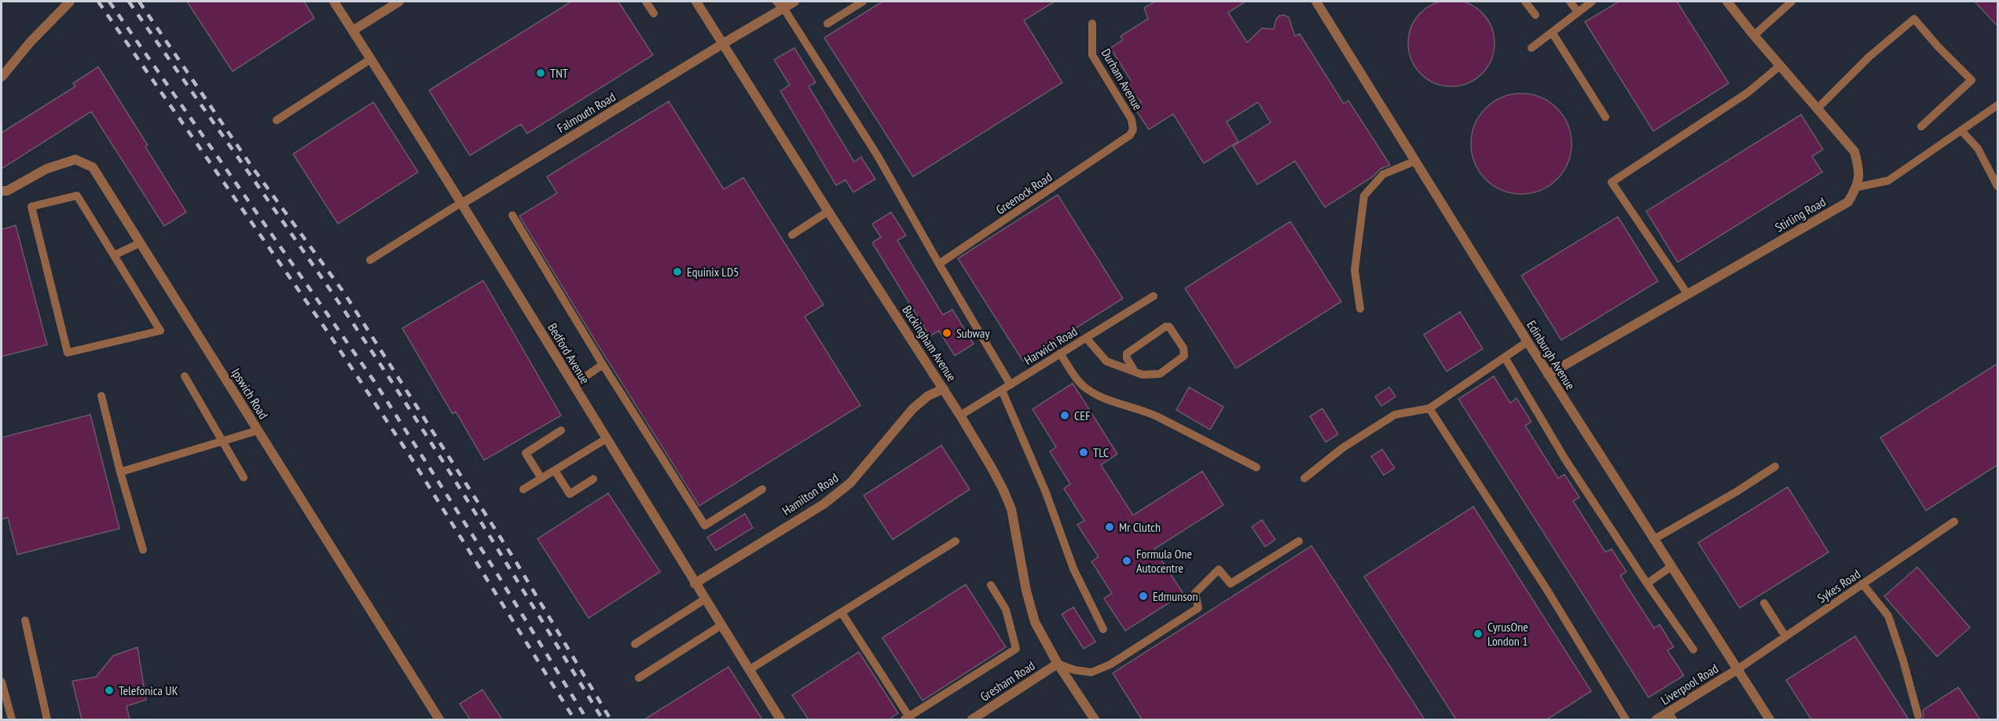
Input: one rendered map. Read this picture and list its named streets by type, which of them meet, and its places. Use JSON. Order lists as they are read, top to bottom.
{
  "streets": {
    "street": [
      "Falmouth Road",
      "Stirling Road",
      "Buckingham Avenue",
      "Bedford Avenue",
      "Edinburgh Avenue",
      "Ipswich Road",
      "Hamilton Road",
      "Gresham Road",
      "Liverpool Road"
    ],
    "lane": [
      "Durham Avenue",
      "Greenock Road",
      "Harwich Road",
      "Sykes Road"
    ]
  },
  "crossings": [
    ["Durham Avenue", "Greenock Road"],
    ["Falmouth Road", "Buckingham Avenue"],
    ["Falmouth Road", "Bedford Avenue"],
    ["Stirling Road", "Edinburgh Avenue"],
    ["Buckingham Avenue", "Harwich Road"],
    ["Buckingham Avenue", "Hamilton Road"],
    ["Buckingham Avenue", "Gresham Road"],
    ["Bedford Avenue", "Hamilton Road"],
    ["Edinburgh Avenue", "Sykes Road"],
    ["Edinburgh Avenue", "Liverpool Road"],
    ["Sykes Road", "Liverpool Road"]
  ],
  "places": [
    "TNT",
    "Equinix LD5",
    "Subway",
    "CEF",
    "TLC",
    "Mr Clutch",
    "Formula One Autocentre",
    "Edmunson",
    "CyrusOne London 1",
    "Telefonica UK"
  ]
}
